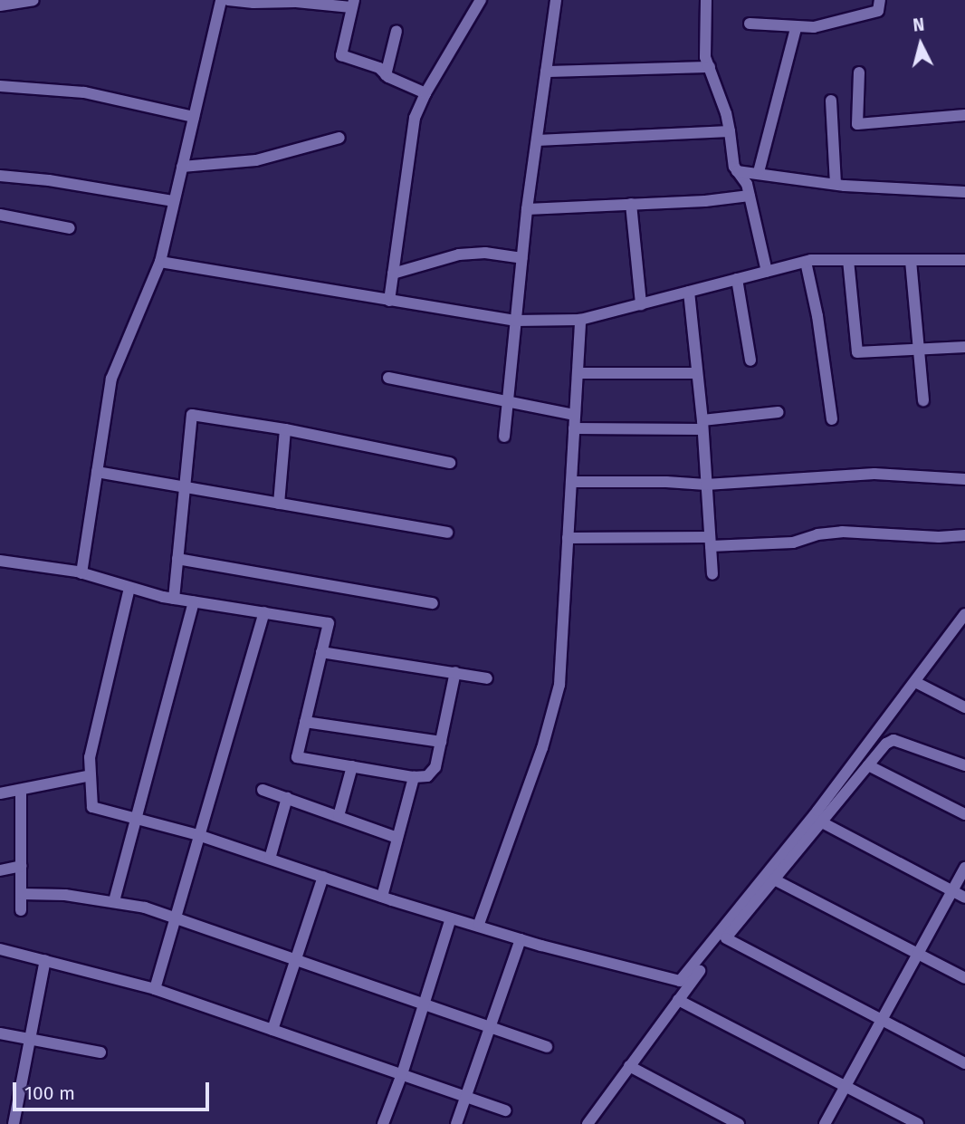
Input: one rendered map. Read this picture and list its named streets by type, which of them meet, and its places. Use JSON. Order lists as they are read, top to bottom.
{
  "scale_bar": "100 m",
  "north": "top"
}
